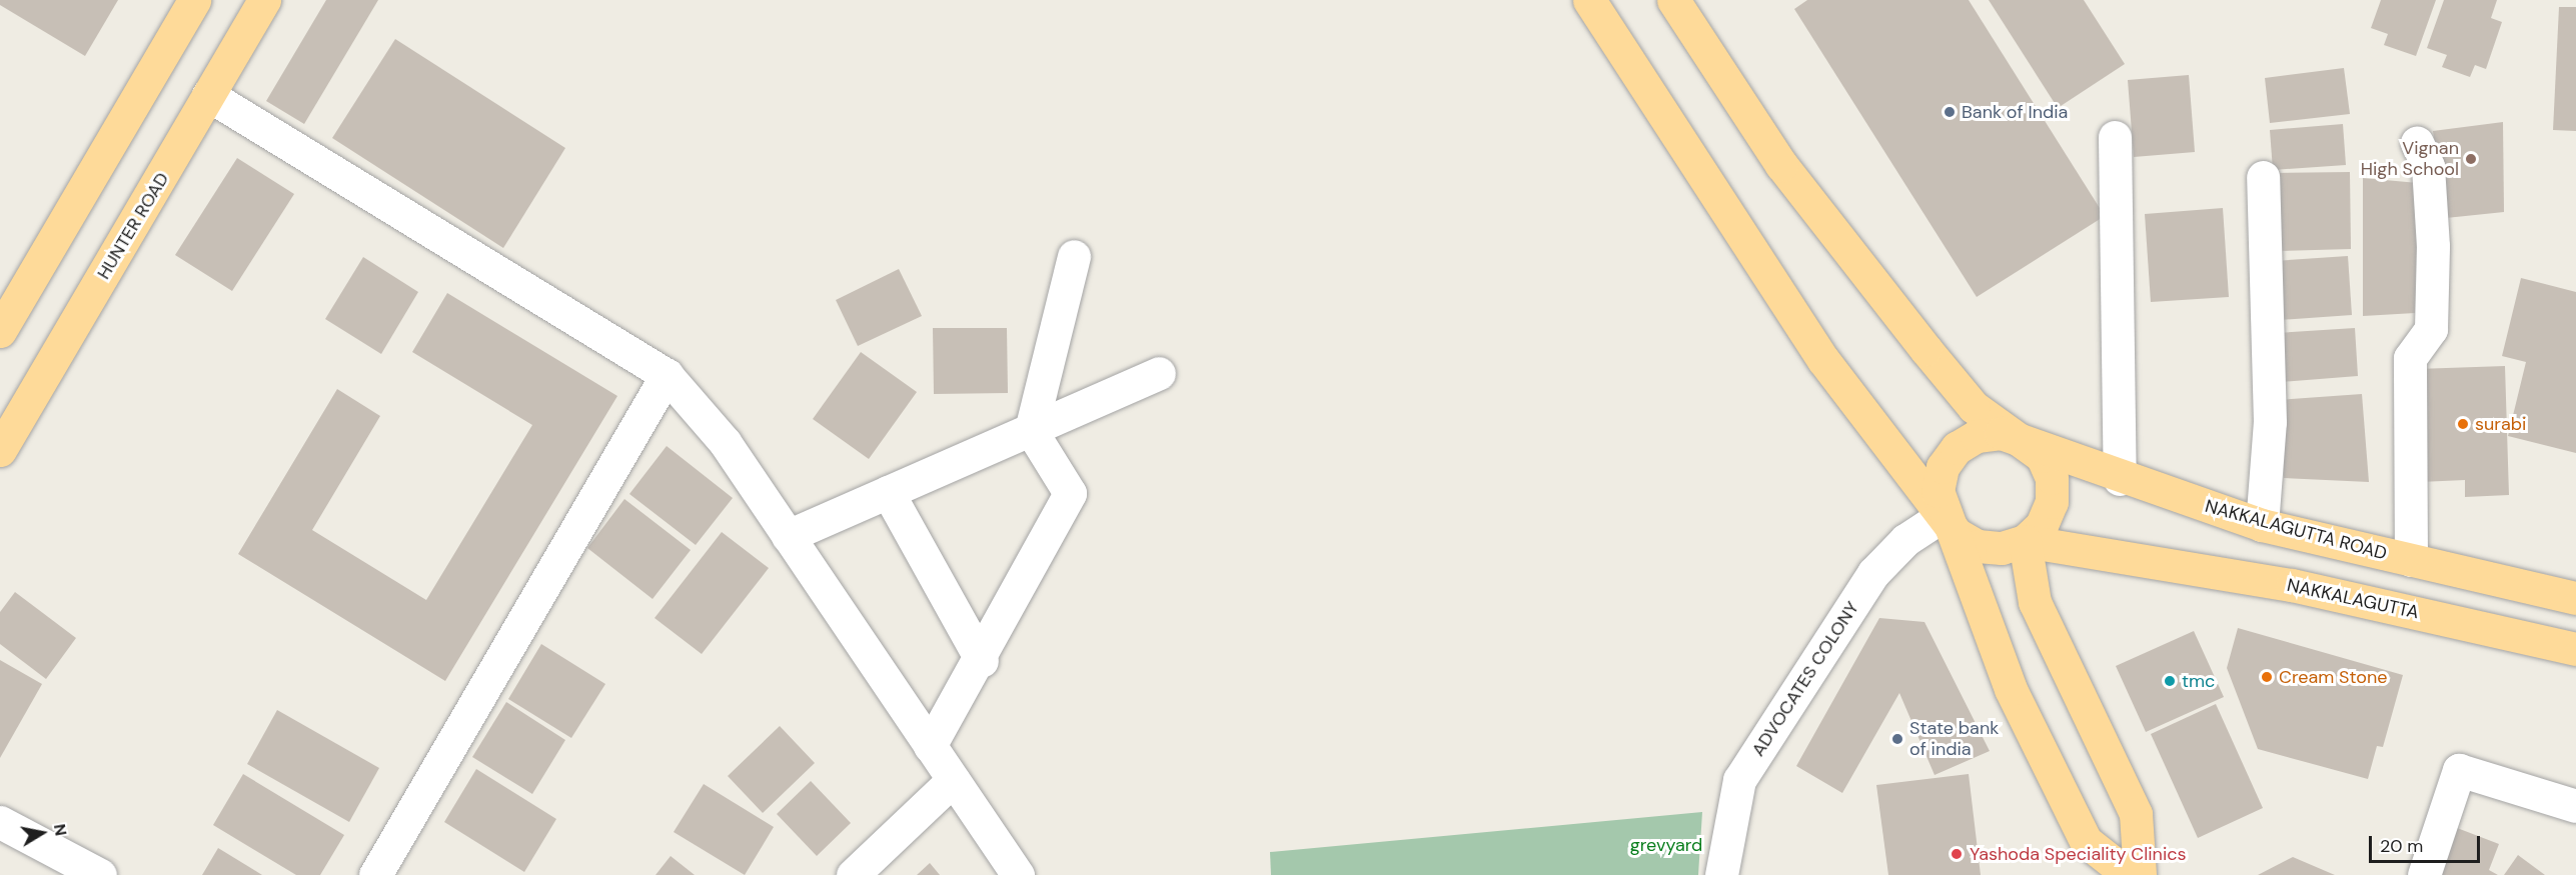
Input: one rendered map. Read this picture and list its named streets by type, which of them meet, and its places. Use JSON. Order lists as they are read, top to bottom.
{
  "streets": {
    "main road": ["HUNTER ROAD", "NAKKALAGUTTA ROAD", "NAKKALAGUTTA"],
    "street": ["ADVOCATES COLONY"]
  },
  "crossings": [
    ["NAKKALAGUTTA ROAD", "NAKKALAGUTTA"],
    ["NAKKALAGUTTA ROAD", "ADVOCATES COLONY"],
    ["NAKKALAGUTTA", "ADVOCATES COLONY"]
  ],
  "parks": ["grevyard"],
  "places": [
    "Bank of India",
    "Vignan High School",
    "surabi",
    "Cream Stone",
    "tmc",
    "State bank of india",
    "Yashoda Speciality Clinics"
  ],
  "scale_bar": "20 m",
  "north": "right"
}
